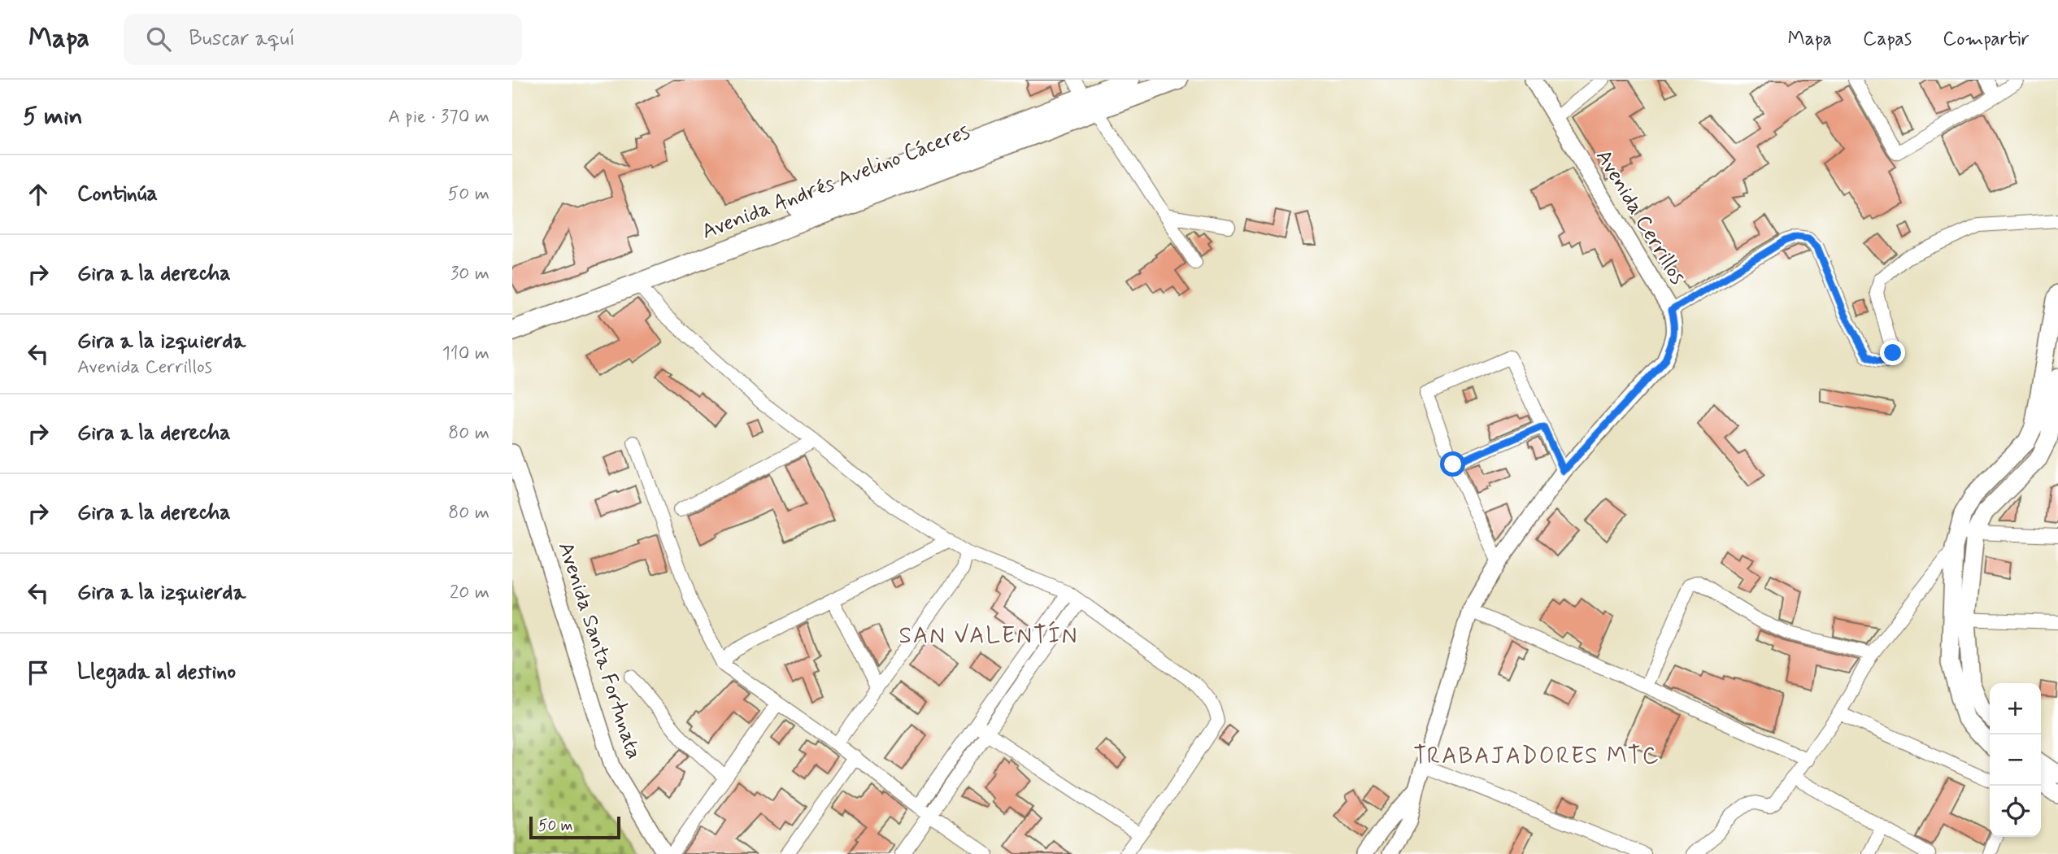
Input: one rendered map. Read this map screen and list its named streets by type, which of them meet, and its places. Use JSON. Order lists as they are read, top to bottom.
{
  "streets": {
    "highway": ["Avenida Andrés Avelino Cáceres"],
    "street": ["Avenida Cerrillos", "Avenida Santa Fortunata"]
  },
  "districts": ["SAN VALENTÍN", "TRABAJADORES MTC"],
  "scale_bar": "50 m",
  "page": {
    "header": "Mapa",
    "search": "Buscar aquí",
    "nav": ["Mapa", "Capas", "Compartir"],
    "heading": ["5 min", "A pie · 370 m"],
    "list": [
      ["Continúa", "50 m"],
      ["Gira a la derecha", "30 m"],
      ["Gira a la izquierda", "Avenida Cerrillos", "110 m"],
      ["Gira a la derecha", "80 m"],
      ["Gira a la derecha", "80 m"],
      ["Gira a la izquierda", "20 m"],
      "Llegada al destino"
    ],
    "map_buttons": ["+", "−"],
    "scale": "50 m"
  }
}
